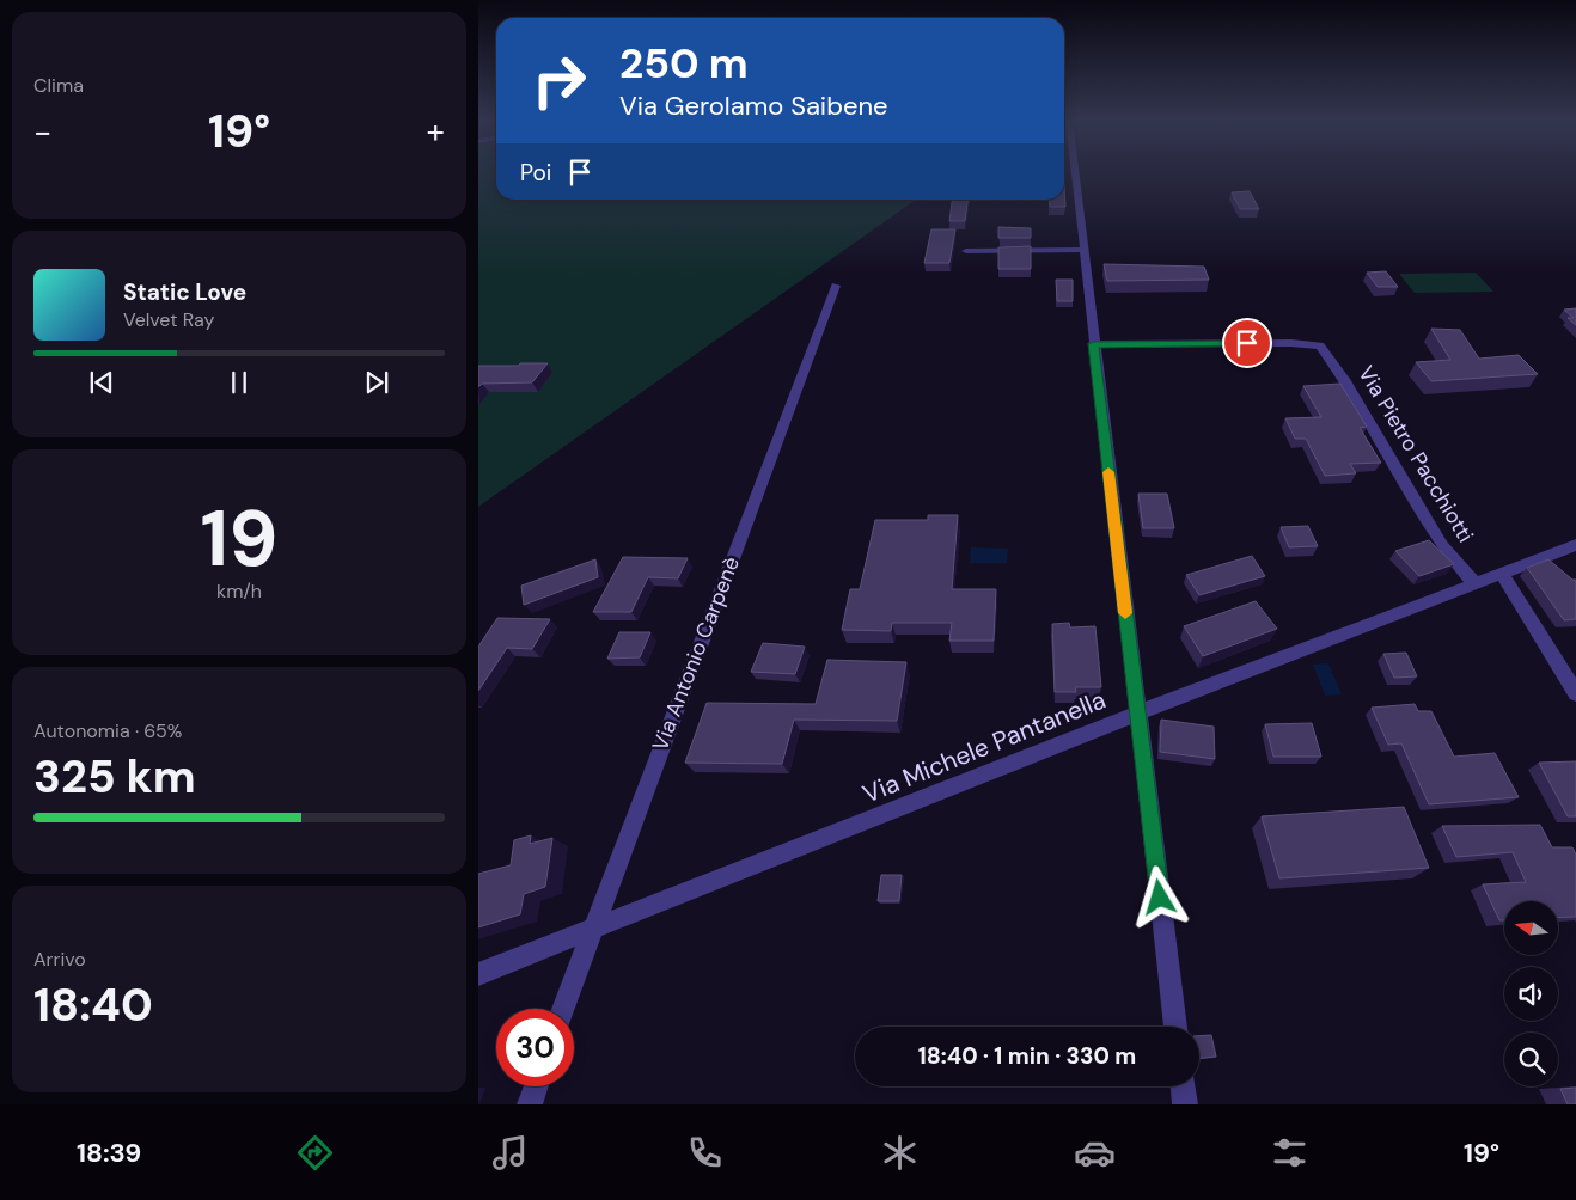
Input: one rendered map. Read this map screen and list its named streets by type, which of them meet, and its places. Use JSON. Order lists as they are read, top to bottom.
{
  "streets": {
    "street": ["Via Pietro Pacchiotti", "Via Antonio Carpenè", "Via Michele Pantanella"]
  },
  "crossings": [
    ["Via Pietro Pacchiotti", "Via Michele Pantanella"],
    ["Via Antonio Carpenè", "Via Michele Pantanella"]
  ],
  "north": "left",
  "page": {
    "tile": [
      "Clima",
      ["19", "km/h"],
      ["Autonomia · 65%", "325 km"],
      ["Arrivo", "18:40"]
    ],
    "turn": ["250 m", "Via Gerolamo Saibene"],
    "heat": ["−", "19°", "+"],
    "then": "Poi",
    "song": ["Static Love", "Velvet Ray"],
    "limit": "30",
    "trip": "18:40 · 1 min · 330 m",
    "tabs": ["18:39", "19°"]
  }
}
